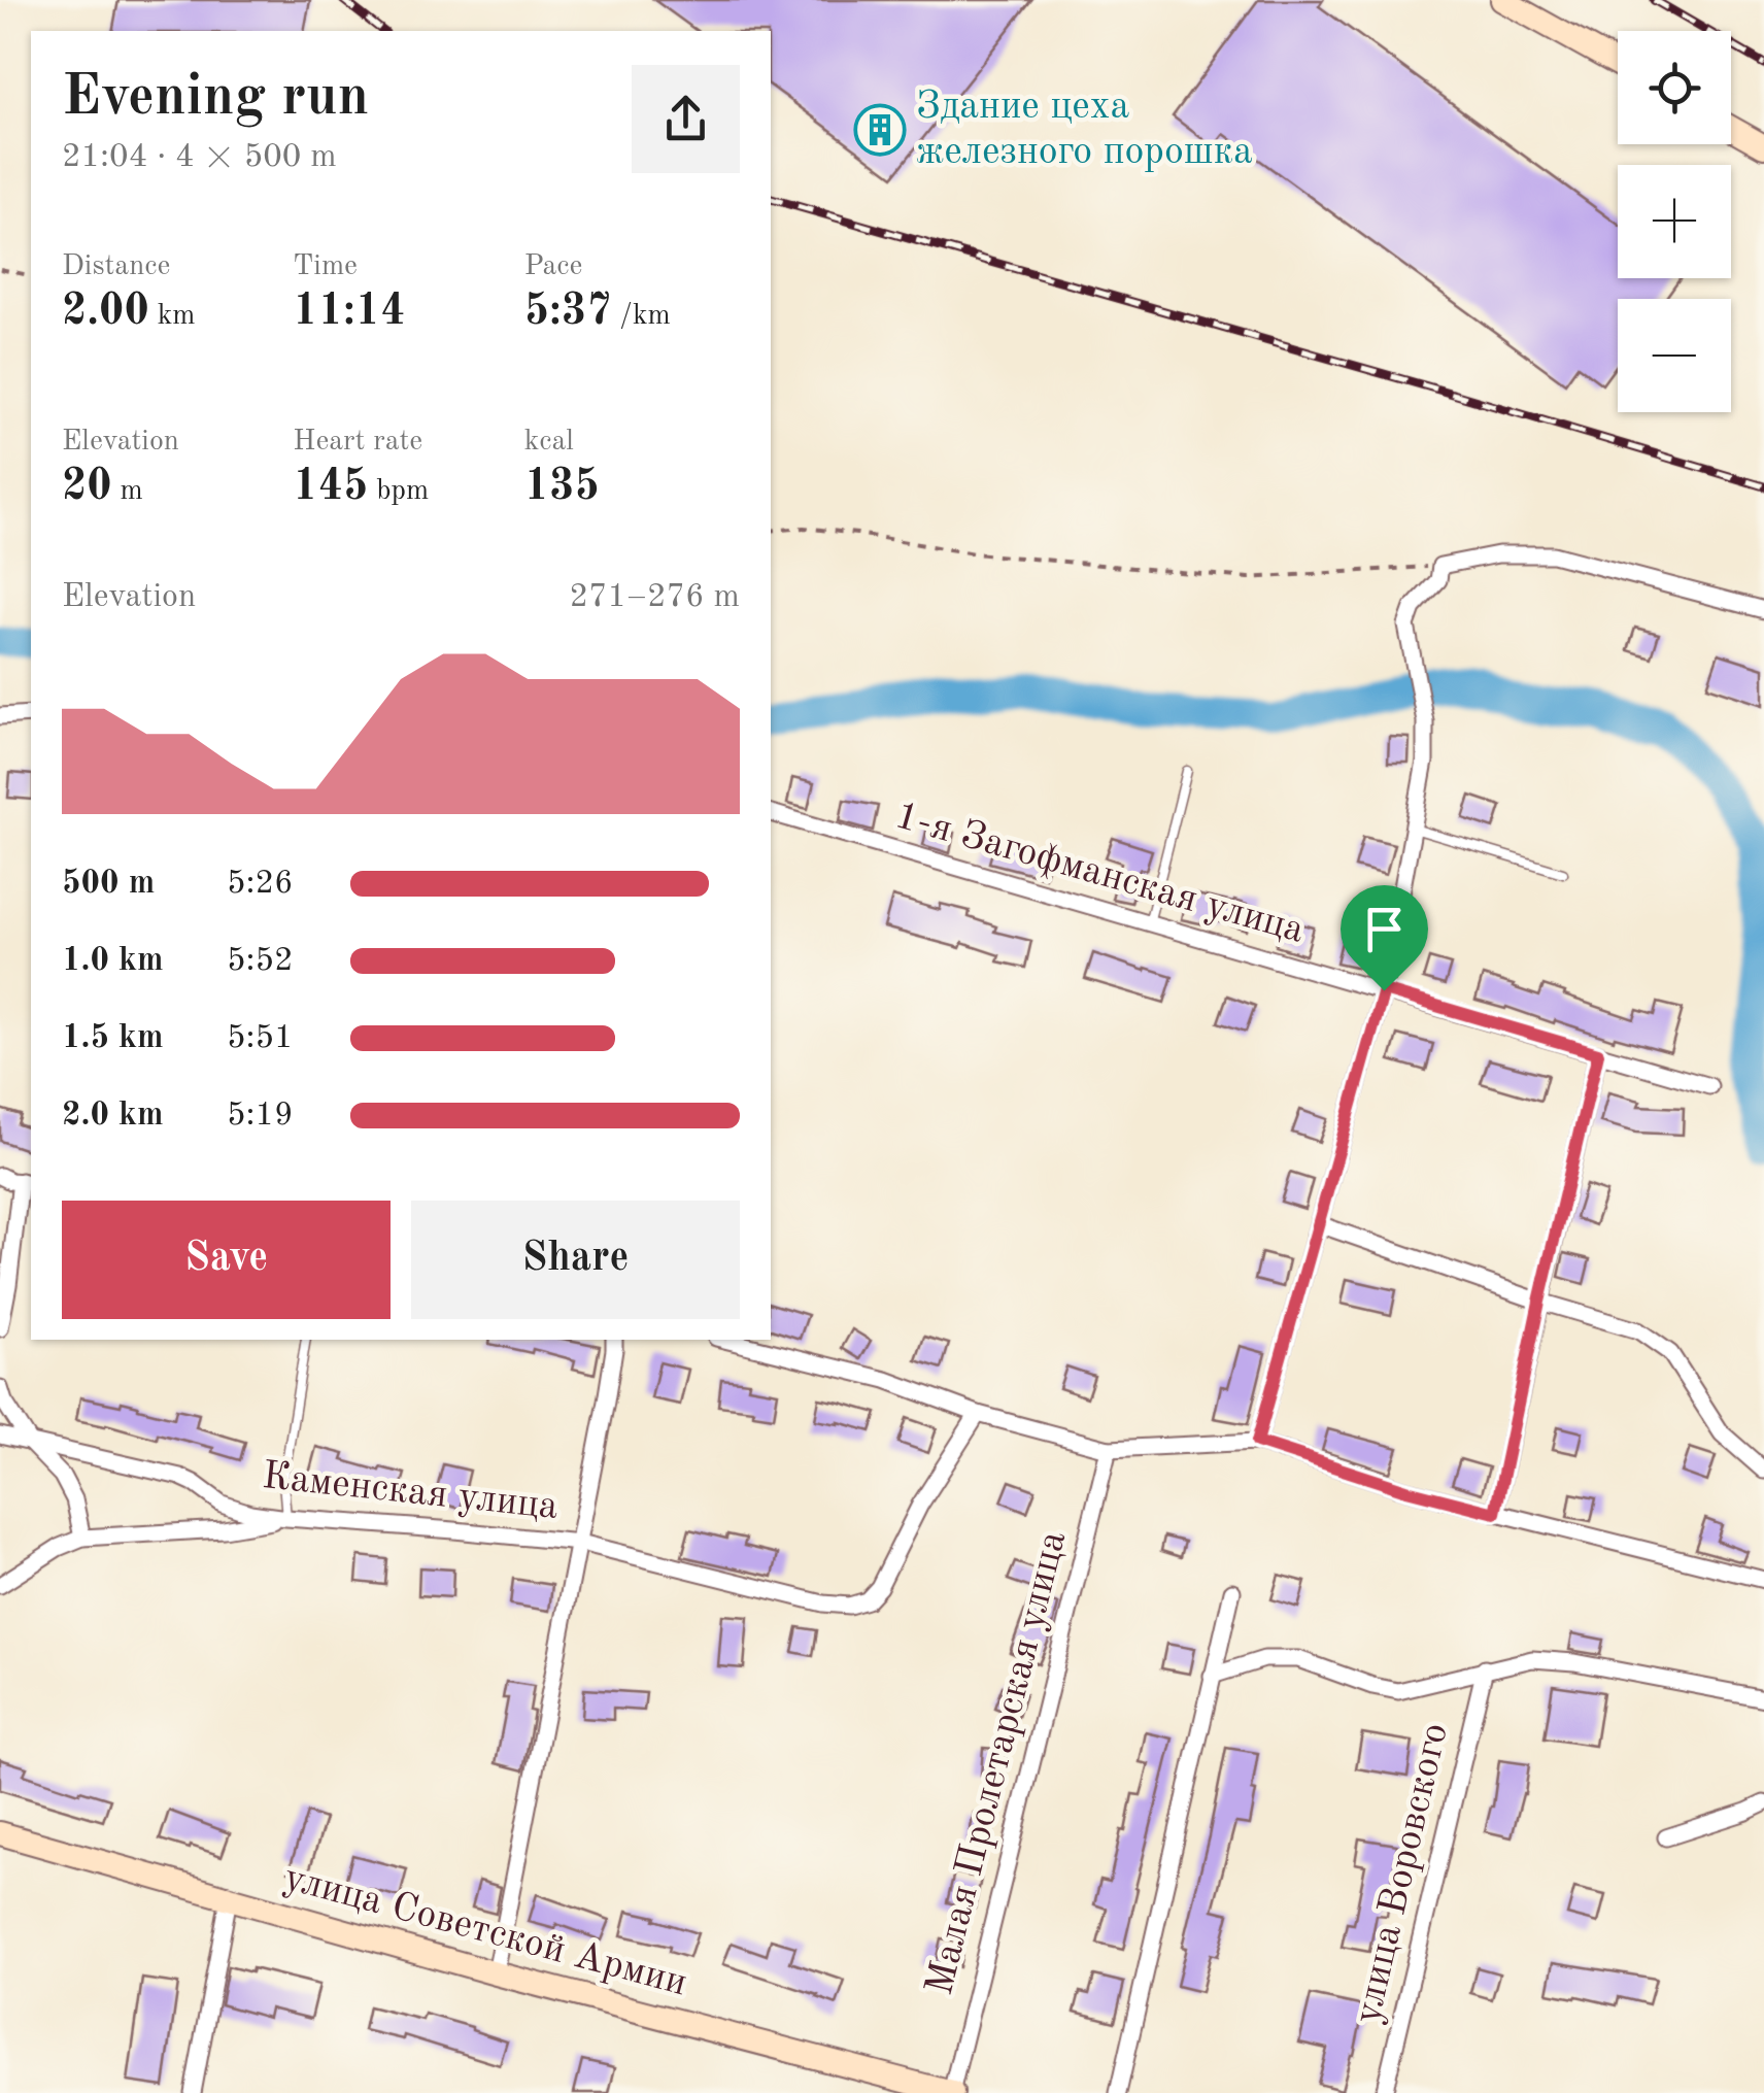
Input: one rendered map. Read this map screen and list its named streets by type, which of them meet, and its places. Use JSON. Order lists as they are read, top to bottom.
{
  "streets": {
    "main road": ["улица Советской Армии"],
    "street": [
      "1-я Загофманская улица",
      "Каменская улица",
      "Малая Пролетарская улица",
      "улица Воровского"
    ]
  },
  "crossings": [
    ["Каменская улица", "улица Советской Армии"],
    ["Малая Пролетарская улица", "улица Советской Армии"]
  ],
  "places": {
    "building": ["Здание цеха железного порошка"]
  },
  "page": {
    "map_buttons": ["+", "−"],
    "heading": ["Evening run", "21:04 · 4 × 500 m"],
    "stats": [
      ["Distance", "2.00 km"],
      ["Time", "11:14"],
      ["Pace", "5:37 /km"],
      ["Elevation", "20 m"],
      ["Heart rate", "145 bpm"],
      ["kcal", "135"]
    ],
    "chart": ["Elevation", "271–276 m"],
    "list": [
      {
        "name": "500 m",
        "note": "5:26"
      },
      {
        "name": "1.0 km",
        "note": "5:52"
      },
      {
        "name": "1.5 km",
        "note": "5:51"
      },
      {
        "name": "2.0 km",
        "note": "5:19"
      }
    ],
    "buttons": ["Save", "Share"]
  }
}
